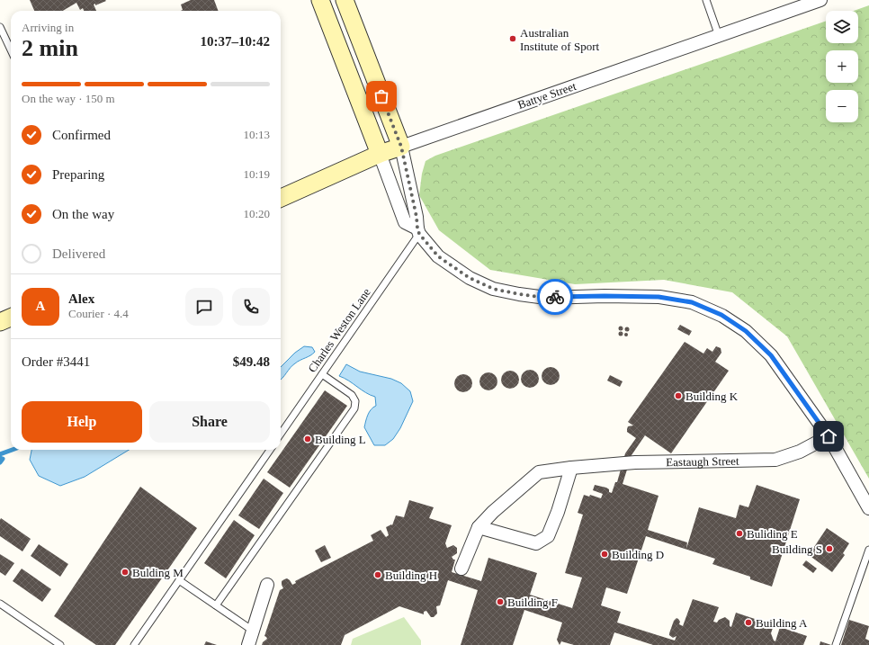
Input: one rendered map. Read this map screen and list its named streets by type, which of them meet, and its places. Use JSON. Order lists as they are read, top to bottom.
{
  "streets": {
    "street": ["Battye Street", "Eastaugh Street"],
    "lane": ["Charles Weston Lane"]
  },
  "places": [
    "Australian Institute of Sport",
    "Building K",
    "Building L",
    "Buliding E",
    "Building S",
    "Building D",
    "Bulding M",
    "Building H",
    "Building F",
    "Building A"
  ],
  "page": {
    "map_buttons": ["+", "−"],
    "heading": ["2 min", "Arriving in", "10:37–10:42"],
    "panel": [
      "Alex",
      "Courier · 4.4",
      "Order #3441",
      "$49.48"
    ],
    "bar": "On the way · 150 m",
    "list": [
      ["Confirmed", "10:13"],
      ["Preparing", "10:19"],
      ["On the way", "10:20"],
      "Delivered"
    ],
    "round": "A",
    "buttons": ["Help", "Share"]
  }
}
